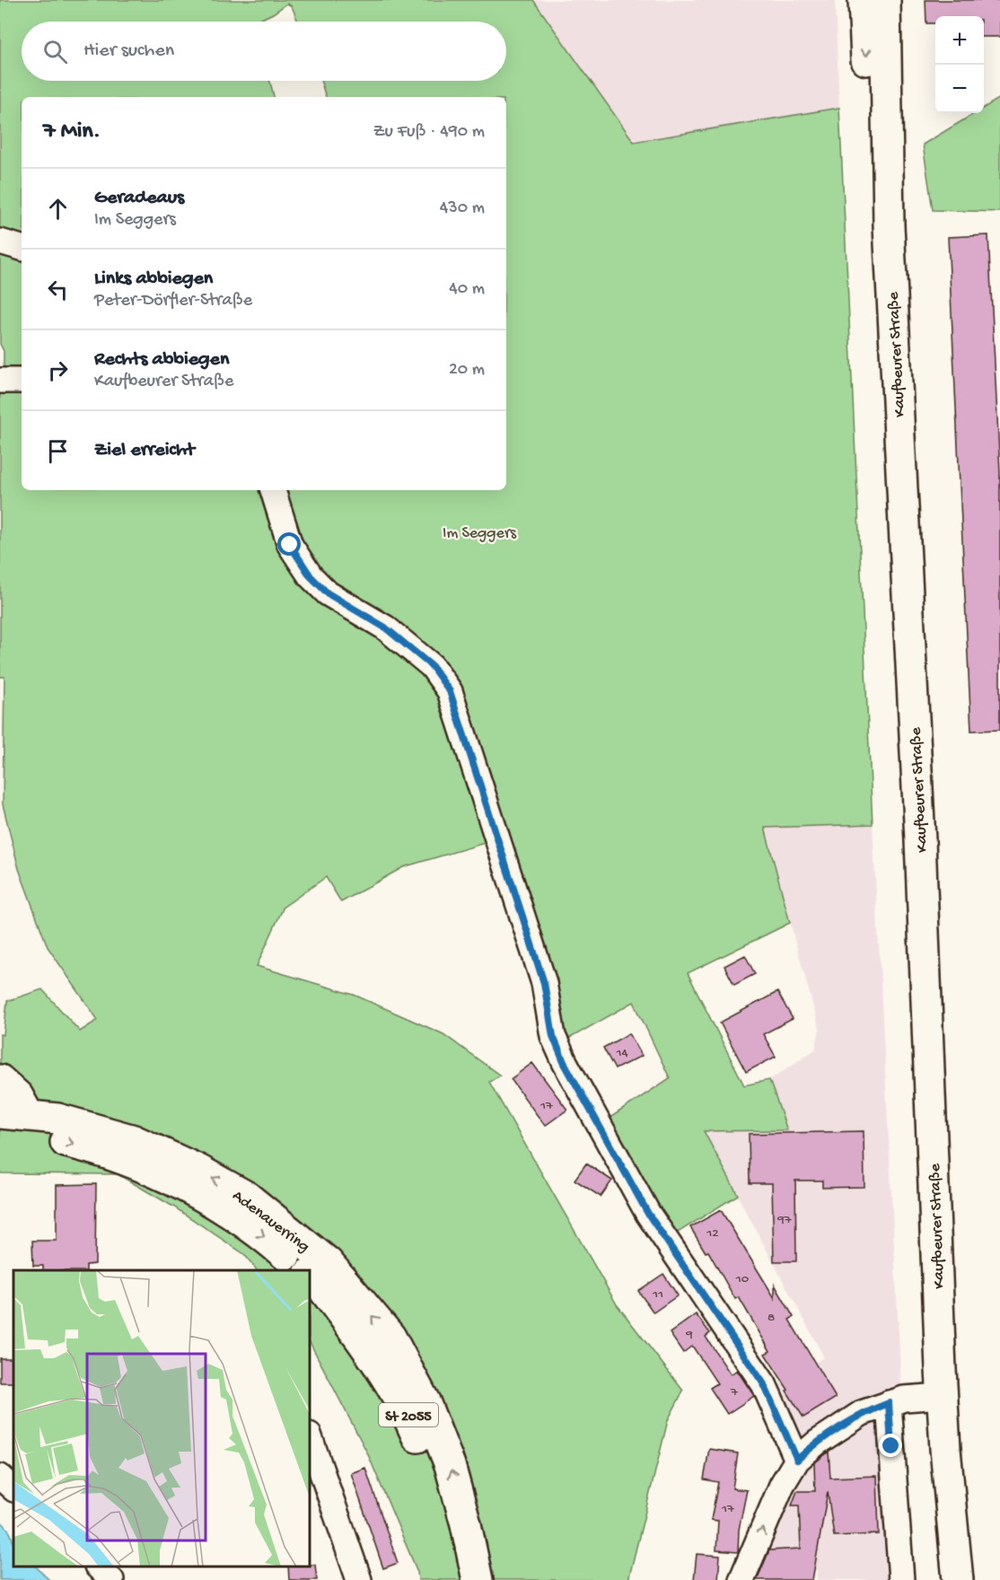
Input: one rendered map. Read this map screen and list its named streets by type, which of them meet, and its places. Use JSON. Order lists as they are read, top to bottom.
{
  "streets": {
    "main road": ["Kaufbeurer Straße", "Adenauerring", "St 2055"]
  },
  "parks": ["Im Seggers"],
  "house_numbers": [
    "14",
    "17",
    "97",
    "12",
    "10",
    "11",
    "8",
    "9",
    "7",
    "17"
  ],
  "page": {
    "map_buttons": ["+", "−"],
    "search": "Hier suchen",
    "heading": ["7 Min.", "Zu Fuß · 490 m"],
    "list": [
      ["Geradeaus", "Im Seggers", "430 m"],
      ["Links abbiegen", "Peter-Dörfler-Straße", "40 m"],
      ["Rechts abbiegen", "Kaufbeurer Straße", "20 m"],
      "Ziel erreicht"
    ]
  }
}
